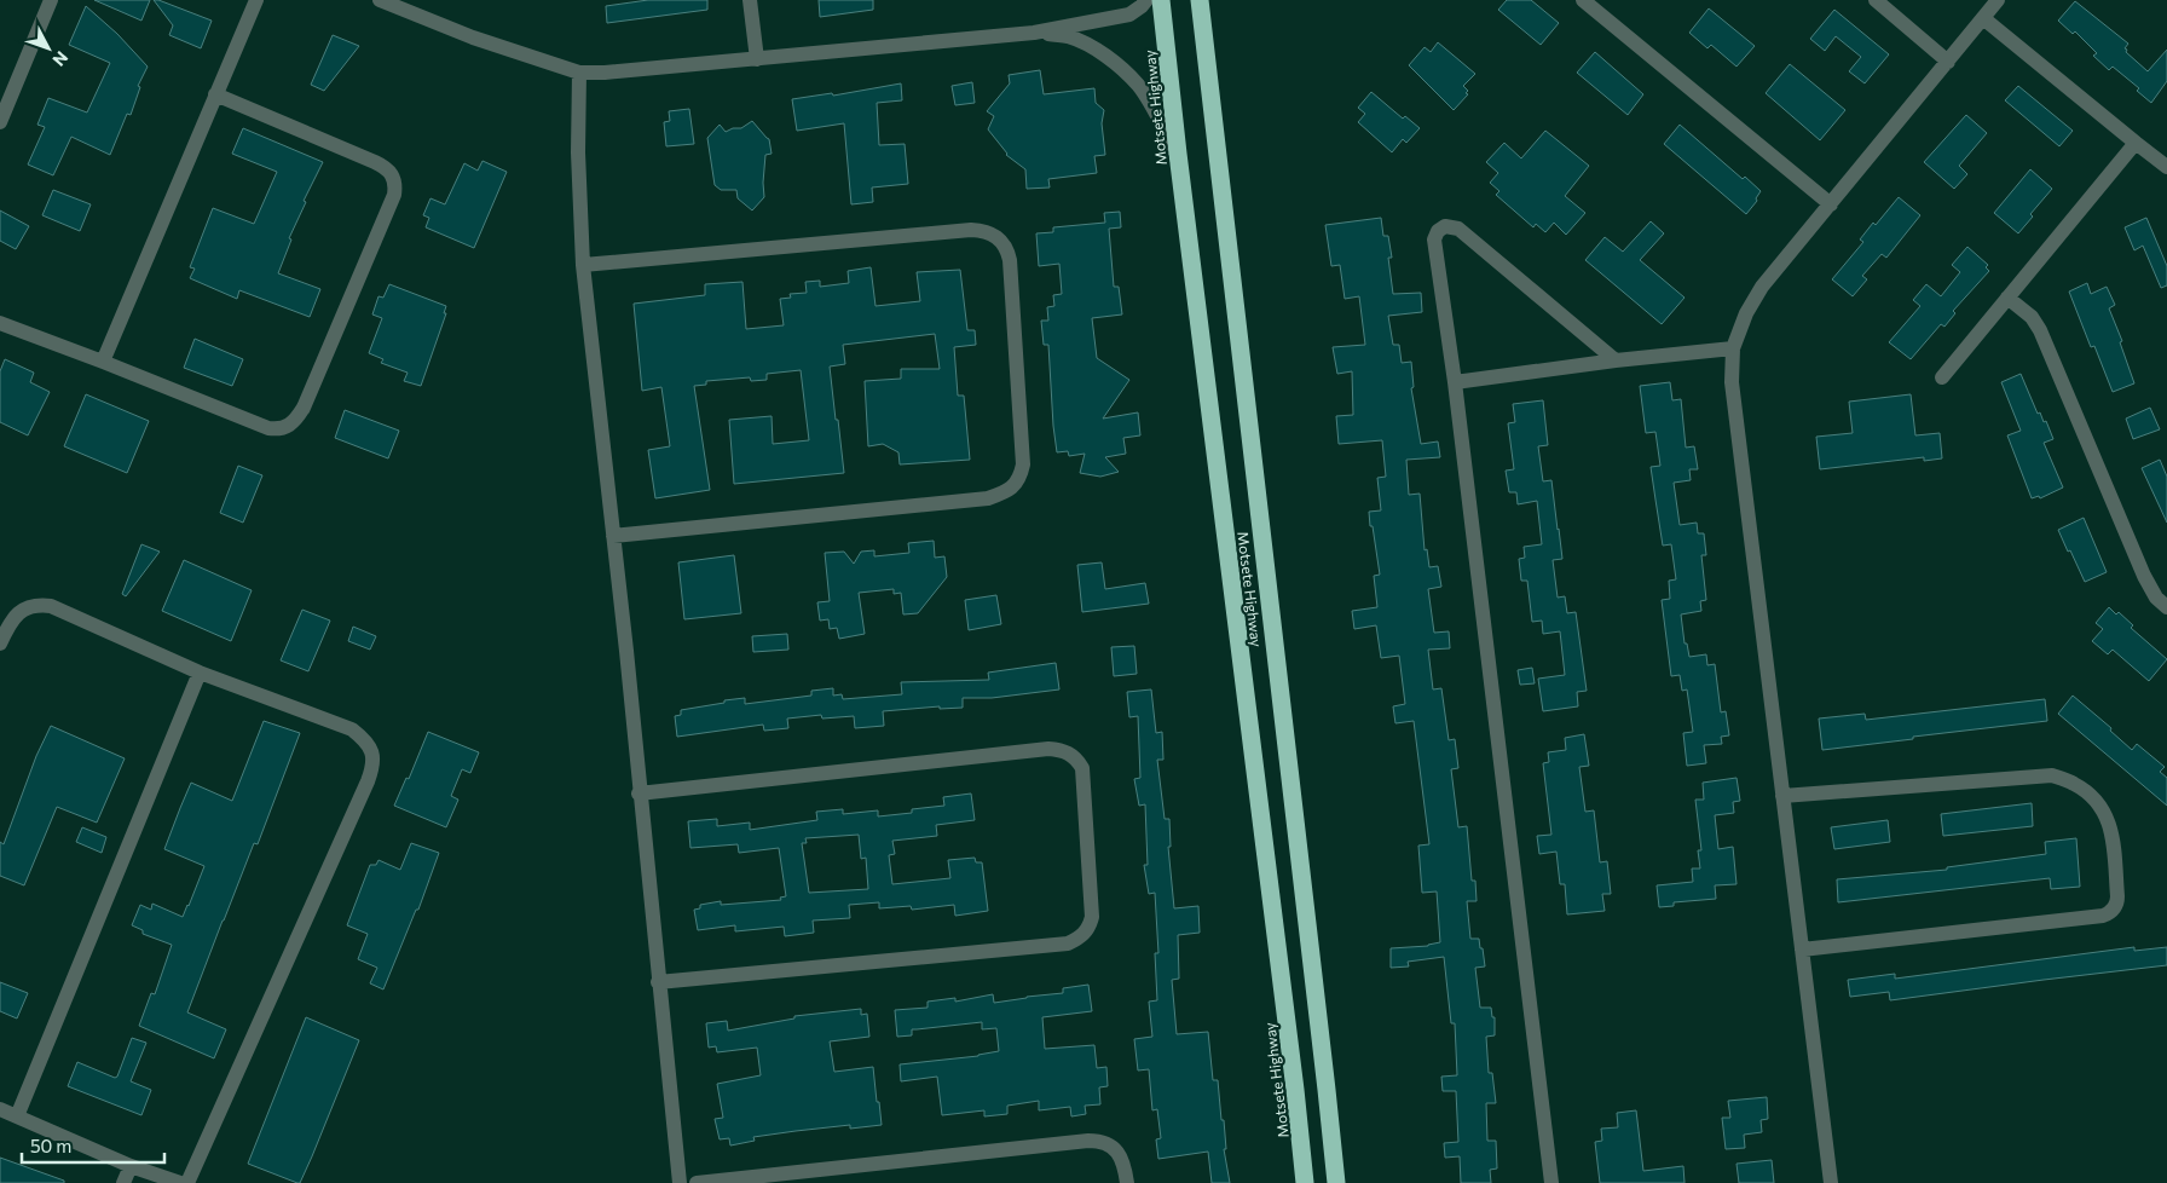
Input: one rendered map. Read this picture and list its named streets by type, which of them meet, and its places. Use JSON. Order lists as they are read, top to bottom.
{
  "streets": {
    "highway": ["Motsete Highway"]
  },
  "scale_bar": "50 m",
  "north": "bottom right"
}
